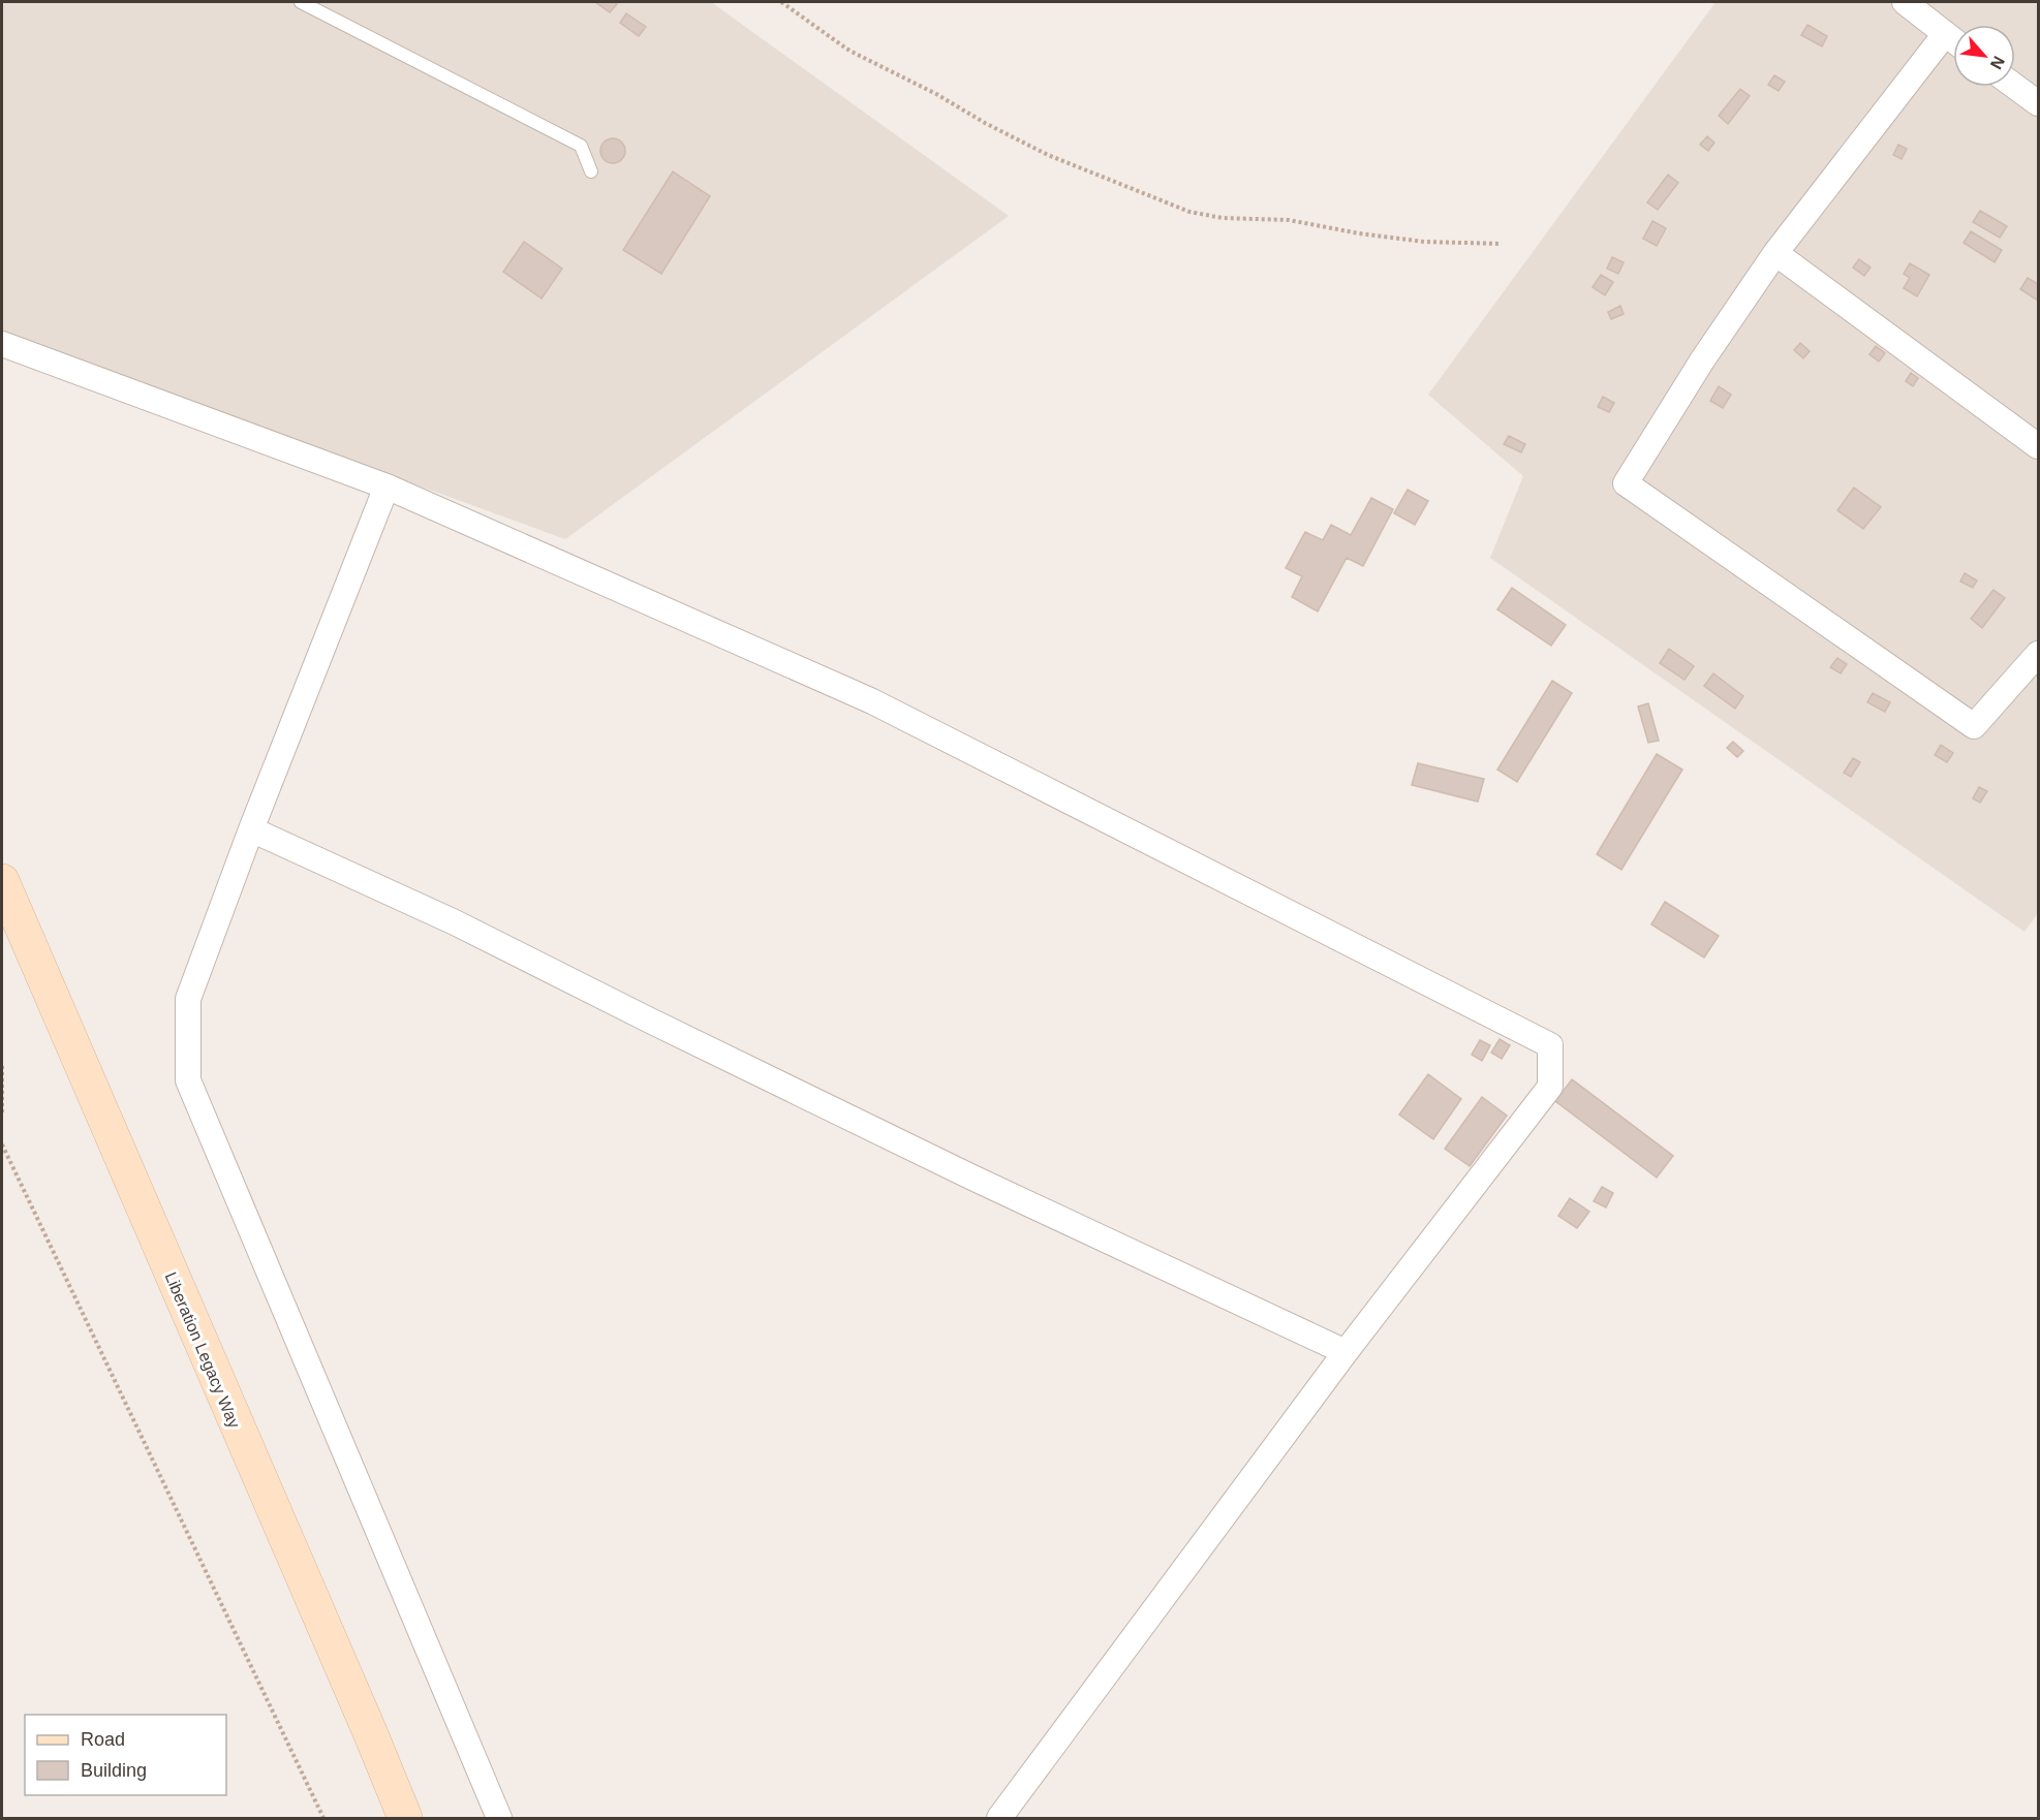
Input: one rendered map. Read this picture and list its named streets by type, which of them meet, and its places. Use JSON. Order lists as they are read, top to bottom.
{
  "streets": {
    "main road": ["Liberation Legacy Way"]
  },
  "legend": ["Road", "Building"],
  "north": "bottom right"
}
